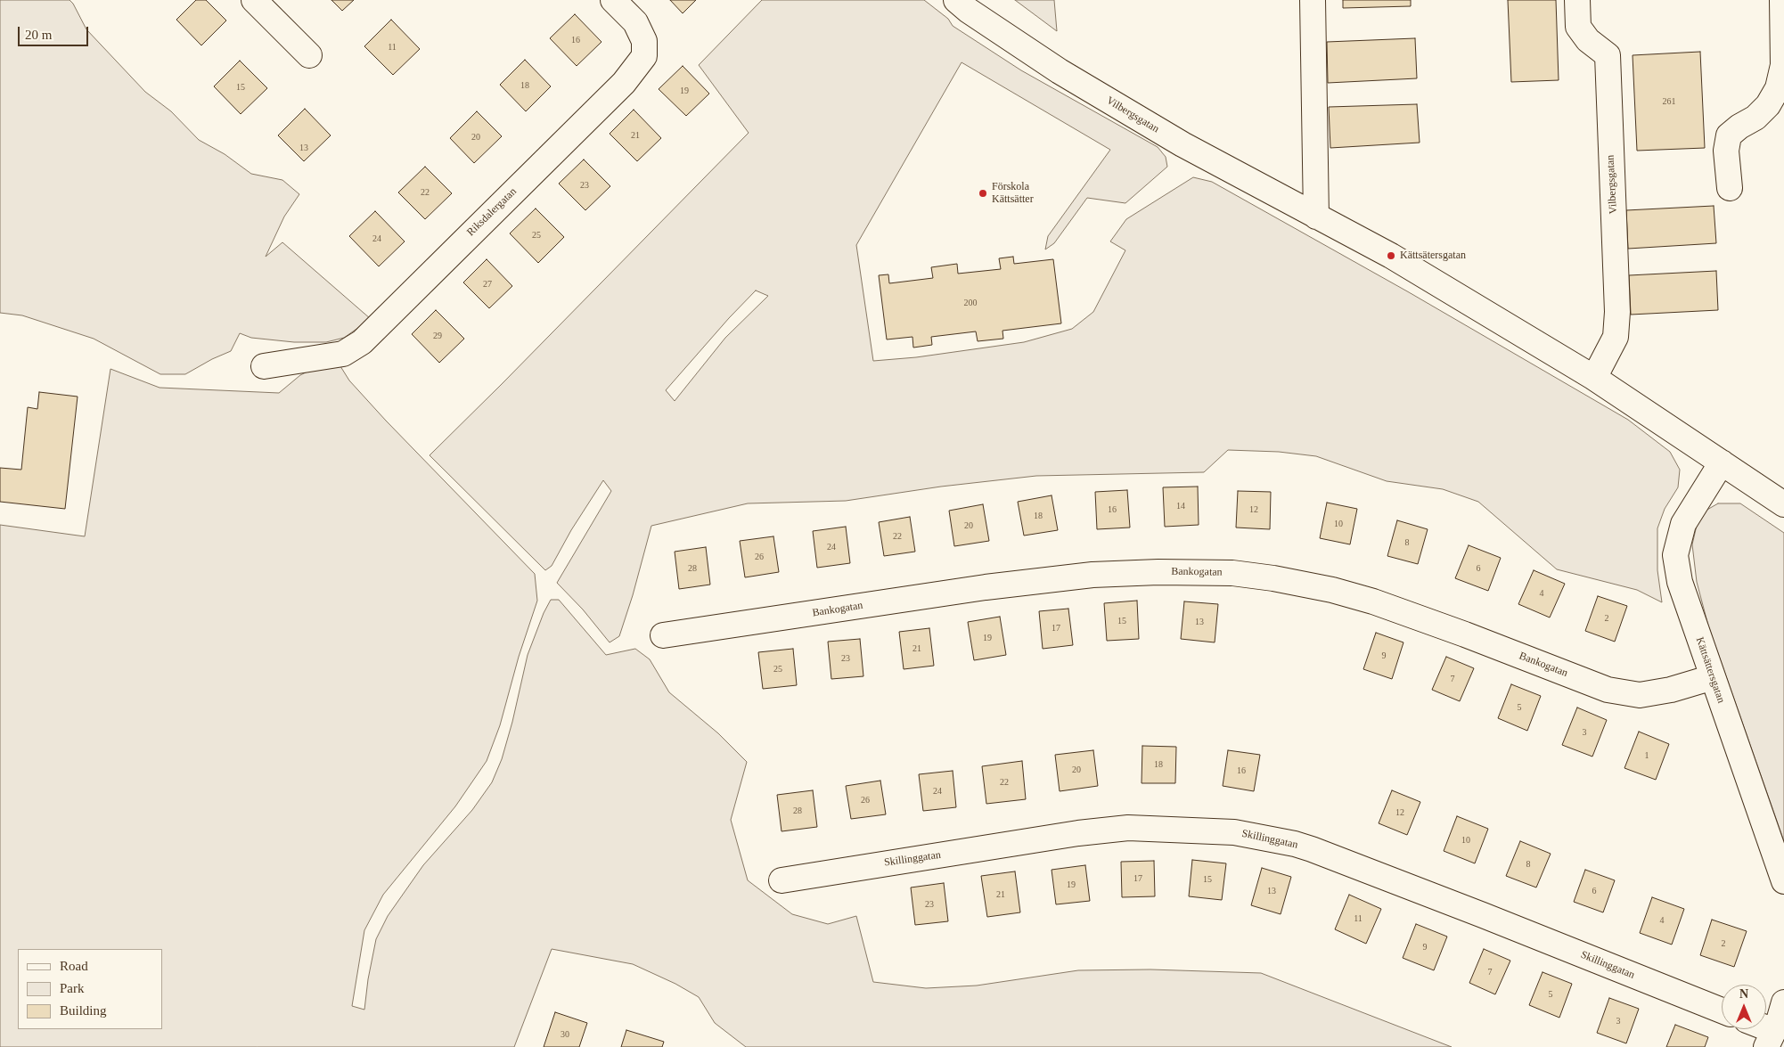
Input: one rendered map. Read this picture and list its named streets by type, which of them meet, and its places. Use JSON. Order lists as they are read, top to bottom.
{
  "streets": {
    "street": [
      "Vilbergsgatan",
      "Riksdalergatan",
      "Bankogatan",
      "Kättsättersgatan",
      "Skillinggatan"
    ]
  },
  "crossings": [
    ["Vilbergsgatan", "Kättsättersgatan"],
    ["Bankogatan", "Kättsättersgatan"]
  ],
  "places": ["Förskola Kättsätter", "Kättsätersgatan"],
  "house_numbers": [
    "16",
    "11",
    "18",
    "15",
    "19",
    "261",
    "21",
    "20",
    "13",
    "23",
    "22",
    "25",
    "24",
    "27",
    "200",
    "29",
    "14",
    "16",
    "12",
    "18",
    "10",
    "20",
    "22",
    "8",
    "24",
    "26",
    "28",
    "6",
    "4",
    "2",
    "15",
    "13",
    "17",
    "19",
    "21",
    "9",
    "23",
    "25",
    "7",
    "5",
    "3",
    "1",
    "18",
    "20",
    "16",
    "22",
    "24",
    "26",
    "28",
    "12",
    "10",
    "8",
    "17",
    "15",
    "19",
    "13",
    "6",
    "21",
    "23",
    "11",
    "4",
    "2",
    "9",
    "7",
    "5",
    "3",
    "30"
  ],
  "legend": ["Road", "Park", "Building"],
  "scale_bar": "20 m",
  "north": "top"
}
